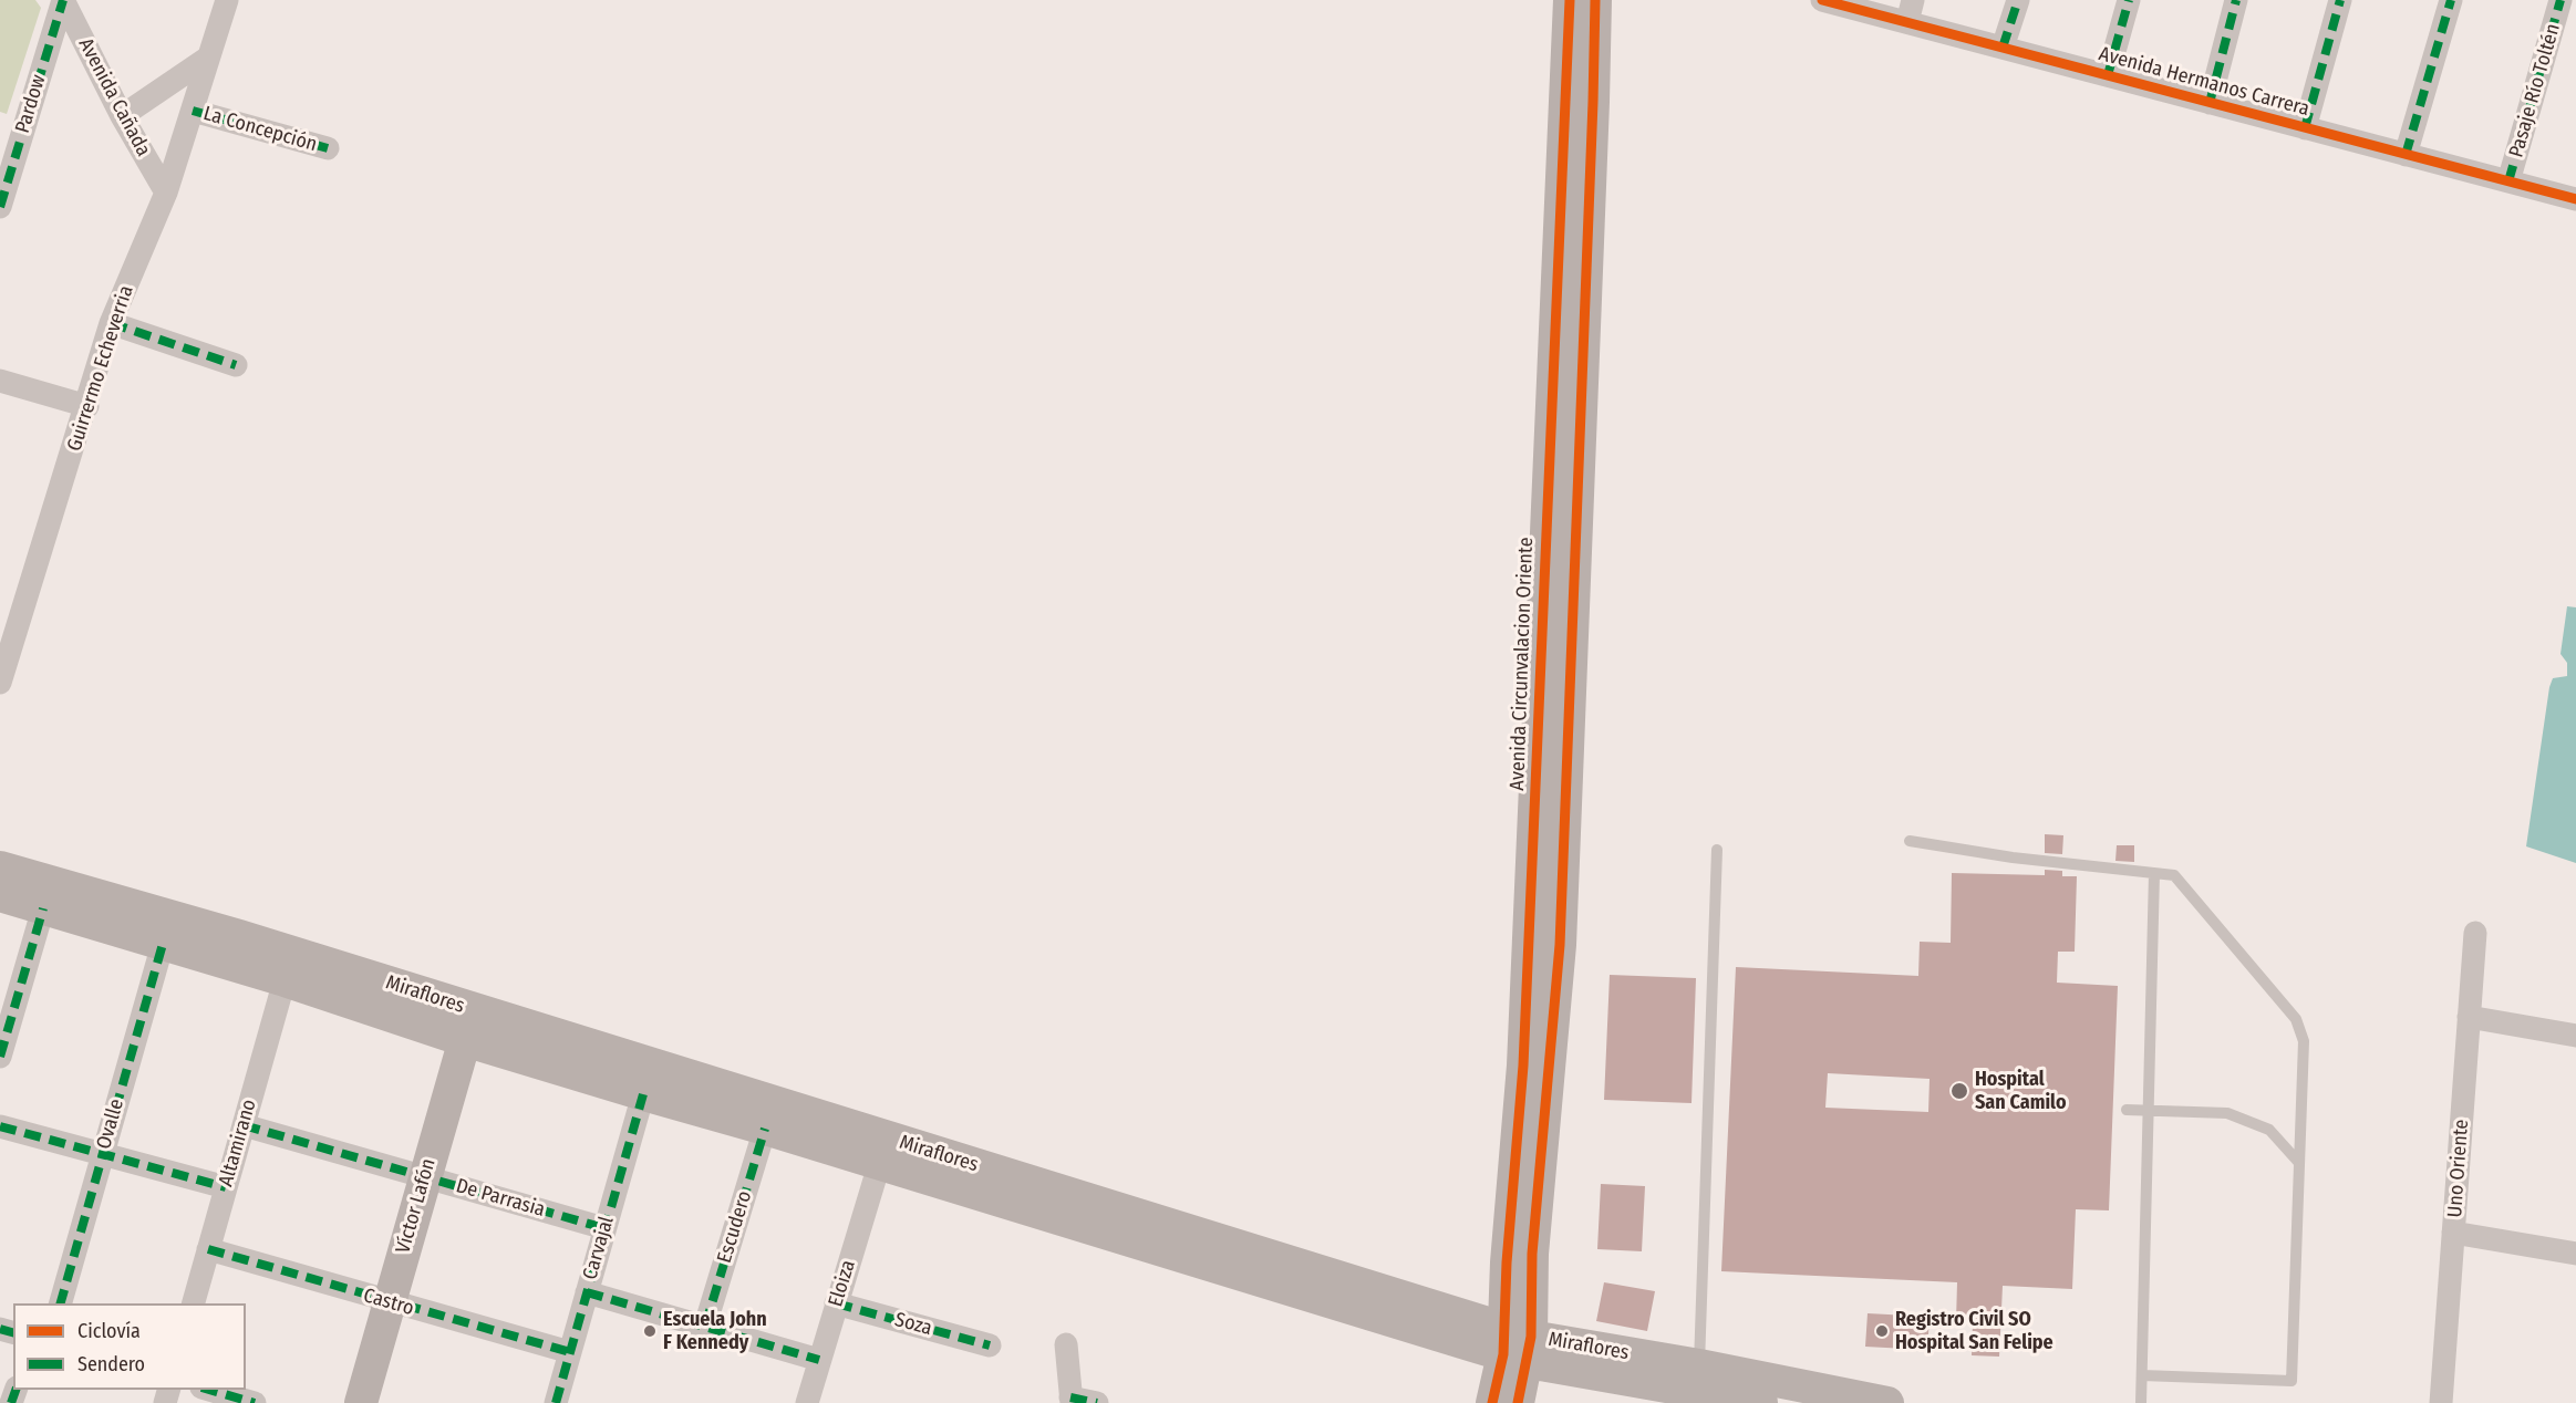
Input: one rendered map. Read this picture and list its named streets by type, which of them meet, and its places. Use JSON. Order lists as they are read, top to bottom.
{
  "streets": {
    "main road": ["Avenida Circunvalacion Oriente", "Miraflores", "Víctor Lafón"],
    "street": [
      "Avenida Hermanos Carrera",
      "Pasaje Río Toltén",
      "Avenida Cañada",
      "Pardow",
      "La Concepción",
      "Guirrermo Echeverria",
      "Ovalle",
      "Altamirano",
      "Uno Oriente",
      "De Parrasia",
      "Escudero",
      "Carvajal",
      "Eloiza",
      "Castro",
      "Soza"
    ]
  },
  "crossings": [
    ["Avenida Hermanos Carrera", "Pasaje Río Toltén"],
    ["Avenida Cañada", "Pardow"],
    ["Avenida Cañada", "Guirrermo Echeverria"],
    ["La Concepción", "Guirrermo Echeverria"],
    ["Avenida Circunvalacion Oriente", "Miraflores"],
    ["Miraflores", "Ovalle"],
    ["Miraflores", "Altamirano"],
    ["Miraflores", "Víctor Lafón"],
    ["Miraflores", "Escudero"],
    ["Miraflores", "Carvajal"],
    ["Miraflores", "Eloiza"],
    ["Altamirano", "De Parrasia"],
    ["Altamirano", "Castro"],
    ["De Parrasia", "Víctor Lafón"],
    ["De Parrasia", "Carvajal"],
    ["Víctor Lafón", "Castro"],
    ["Carvajal", "Castro"],
    ["Eloiza", "Soza"]
  ],
  "places": ["Hospital San Camilo", "Escuela John F Kennedy", "Registro Civil SO Hospital San Felipe"],
  "legend": ["Ciclovía", "Sendero"]
}
